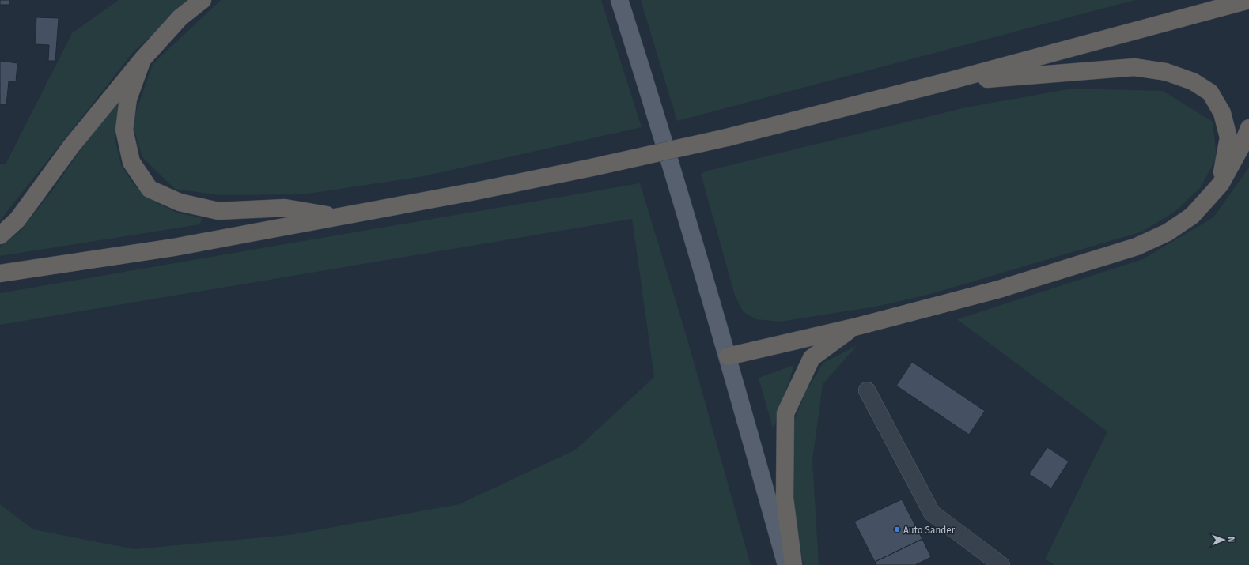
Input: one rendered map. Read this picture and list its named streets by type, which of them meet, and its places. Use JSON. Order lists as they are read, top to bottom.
{
  "places": ["Auto Sander"],
  "north": "right"
}
